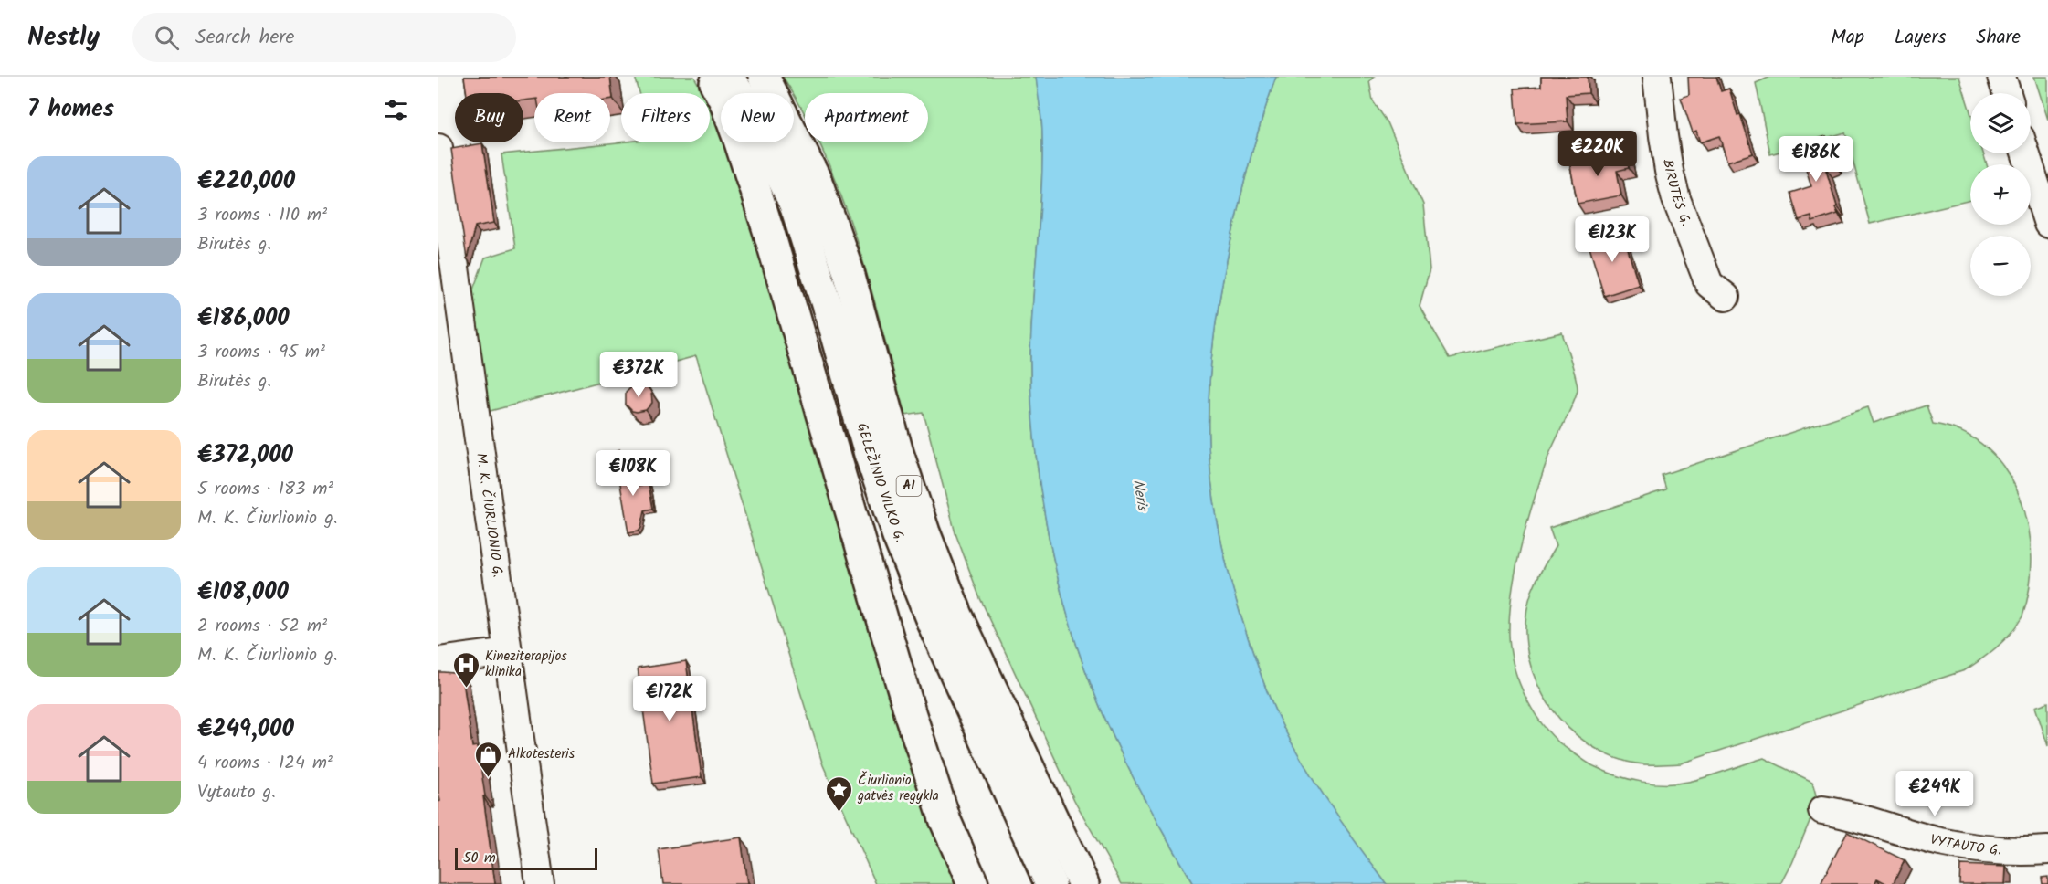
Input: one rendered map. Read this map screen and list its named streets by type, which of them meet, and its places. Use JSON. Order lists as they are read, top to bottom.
{
  "streets": {
    "highway": ["GELEŽINIO VILKO G.", "A1"],
    "street": ["BIRUTĖS G.", "M. K. ČIURLIONIO G.", "VYTAUTO G."]
  },
  "water": ["Neris"],
  "places": {
    "hospital": ["Kineziterapijos klinika"],
    "shop": ["Alkotesteris"],
    "place": ["Čiurlionio gatvės regykla"]
  },
  "scale_bar": "50 m",
  "page": {
    "header": "Nestly",
    "search": "Search here",
    "nav": ["Map", "Layers", "Share"],
    "heading": "7 homes",
    "map_buttons": ["+", "−"],
    "chip": [
      "Buy",
      "Rent",
      "Filters",
      "New",
      "Apartment"
    ],
    "price": [
      "€220K",
      "€186K",
      "€123K",
      "€372K",
      "€108K",
      "€172K",
      "€249K"
    ],
    "list": [
      {
        "name": "€220,000",
        "note": "3 rooms · 110 m² · Birutės g."
      },
      {
        "name": "€186,000",
        "note": "3 rooms · 95 m² · Birutės g."
      },
      {
        "name": "€372,000",
        "note": "5 rooms · 183 m² · M. K. Čiurlionio g."
      },
      {
        "name": "€108,000",
        "note": "2 rooms · 52 m² · M. K. Čiurlionio g."
      },
      {
        "name": "€249,000",
        "note": "4 rooms · 124 m² · Vytauto g."
      }
    ],
    "scale": "50 m"
  }
}
